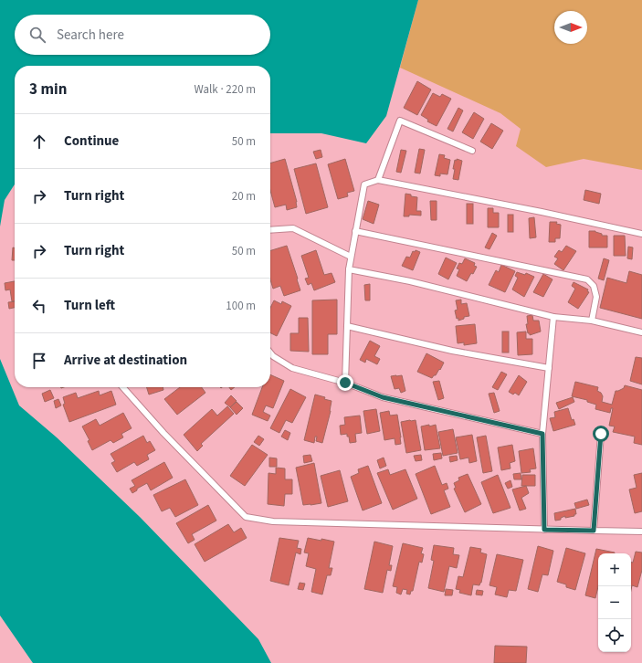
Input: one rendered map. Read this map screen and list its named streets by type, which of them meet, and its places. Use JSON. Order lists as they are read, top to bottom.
{
  "north": "right",
  "page": {
    "search": "Search here",
    "heading": ["3 min", "Walk · 220 m"],
    "list": [
      ["Continue", "50 m"],
      ["Turn right", "20 m"],
      ["Turn right", "50 m"],
      ["Turn left", "100 m"],
      "Arrive at destination"
    ],
    "map_buttons": ["+", "−"]
  }
}
